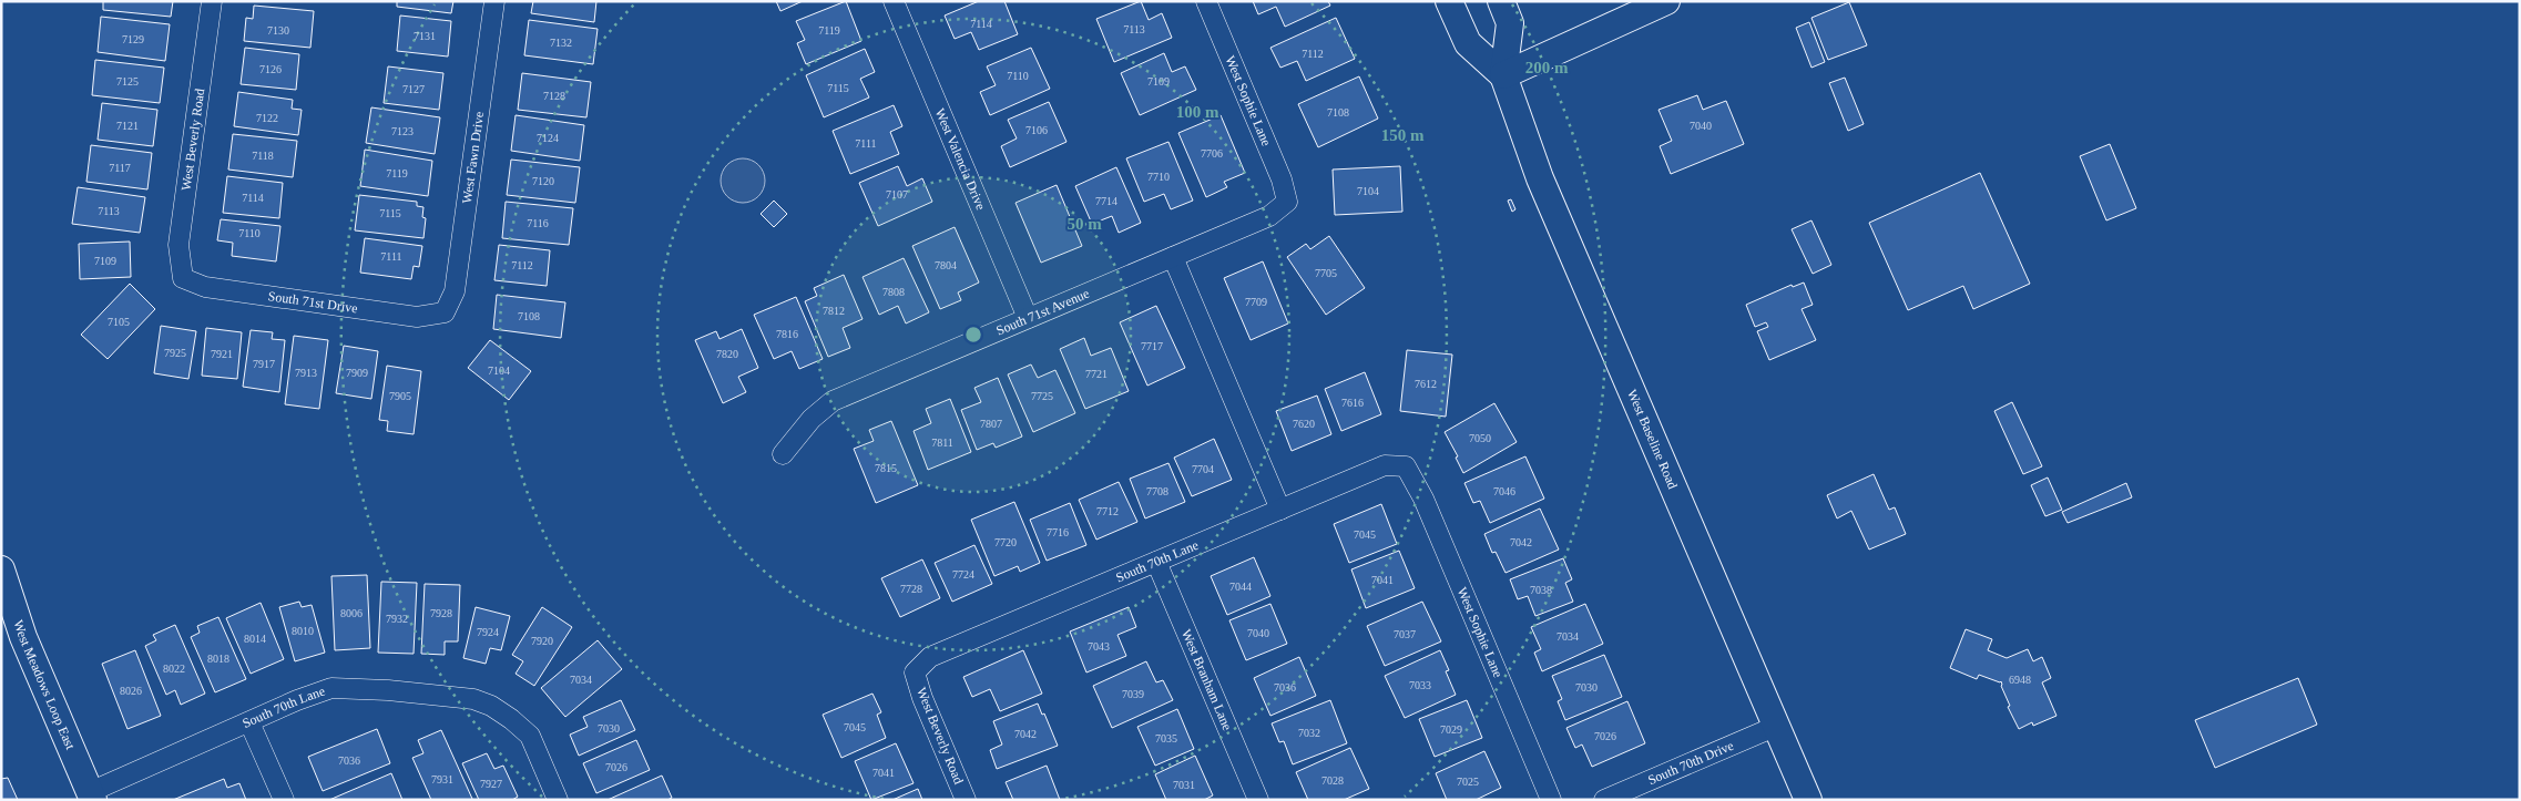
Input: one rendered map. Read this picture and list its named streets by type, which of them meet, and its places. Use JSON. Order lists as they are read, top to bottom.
{
  "streets": {
    "main road": ["West Baseline Road", "West Meadows Loop East"],
    "street": [
      "West Sophie Lane",
      "West Beverly Road",
      "West Fawn Drive",
      "West Valencia Drive",
      "South 71st Drive",
      "South 71st Avenue",
      "South 70th Lane",
      "West Branham Lane",
      "South 70th Drive"
    ]
  },
  "crossings": [
    ["West Sophie Lane", "South 71st Avenue"],
    ["West Sophie Lane", "South 70th Lane"],
    ["West Beverly Road", "South 71st Drive"],
    ["West Beverly Road", "South 70th Lane"],
    ["West Fawn Drive", "South 71st Drive"],
    ["West Valencia Drive", "South 71st Avenue"],
    ["West Baseline Road", "South 70th Drive"],
    ["South 70th Lane", "West Branham Lane"],
    ["South 70th Lane", "West Meadows Loop East"]
  ],
  "house_numbers": [
    "7114",
    "7113",
    "7130",
    "7119",
    "7131",
    "7129",
    "7132",
    "7112",
    "7126",
    "7110",
    "7125",
    "7109",
    "7115",
    "7127",
    "7128",
    "7108",
    "7122",
    "7121",
    "7040",
    "7106",
    "7123",
    "7124",
    "7111",
    "7706",
    "7118",
    "7117",
    "7119",
    "7710",
    "7120",
    "7104",
    "7107",
    "7114",
    "7714",
    "7113",
    "7115",
    "7116",
    "7110",
    "7111",
    "7109",
    "7112",
    "7804",
    "7705",
    "7808",
    "7709",
    "7812",
    "7108",
    "7105",
    "7816",
    "7717",
    "7925",
    "7921",
    "7820",
    "7917",
    "7104",
    "7913",
    "7909",
    "7721",
    "7612",
    "7905",
    "7725",
    "7616",
    "7807",
    "7620",
    "7050",
    "7811",
    "7815",
    "7704",
    "7708",
    "7046",
    "7712",
    "7716",
    "7045",
    "7720",
    "7042",
    "7724",
    "7041",
    "7044",
    "7728",
    "7038",
    "8006",
    "7928",
    "7932",
    "8010",
    "7924",
    "7040",
    "7037",
    "7034",
    "8014",
    "7920",
    "7043",
    "8018",
    "8022",
    "7034",
    "6948",
    "7033",
    "7036",
    "7030",
    "8026",
    "7039",
    "7045",
    "7030",
    "7029",
    "7032",
    "7042",
    "7026",
    "7035",
    "7036",
    "7026",
    "7041",
    "7931",
    "7028",
    "7025",
    "7927",
    "7031"
  ],
  "rings": [
    "200 m",
    "100 m",
    "150 m",
    "50 m"
  ]
}
